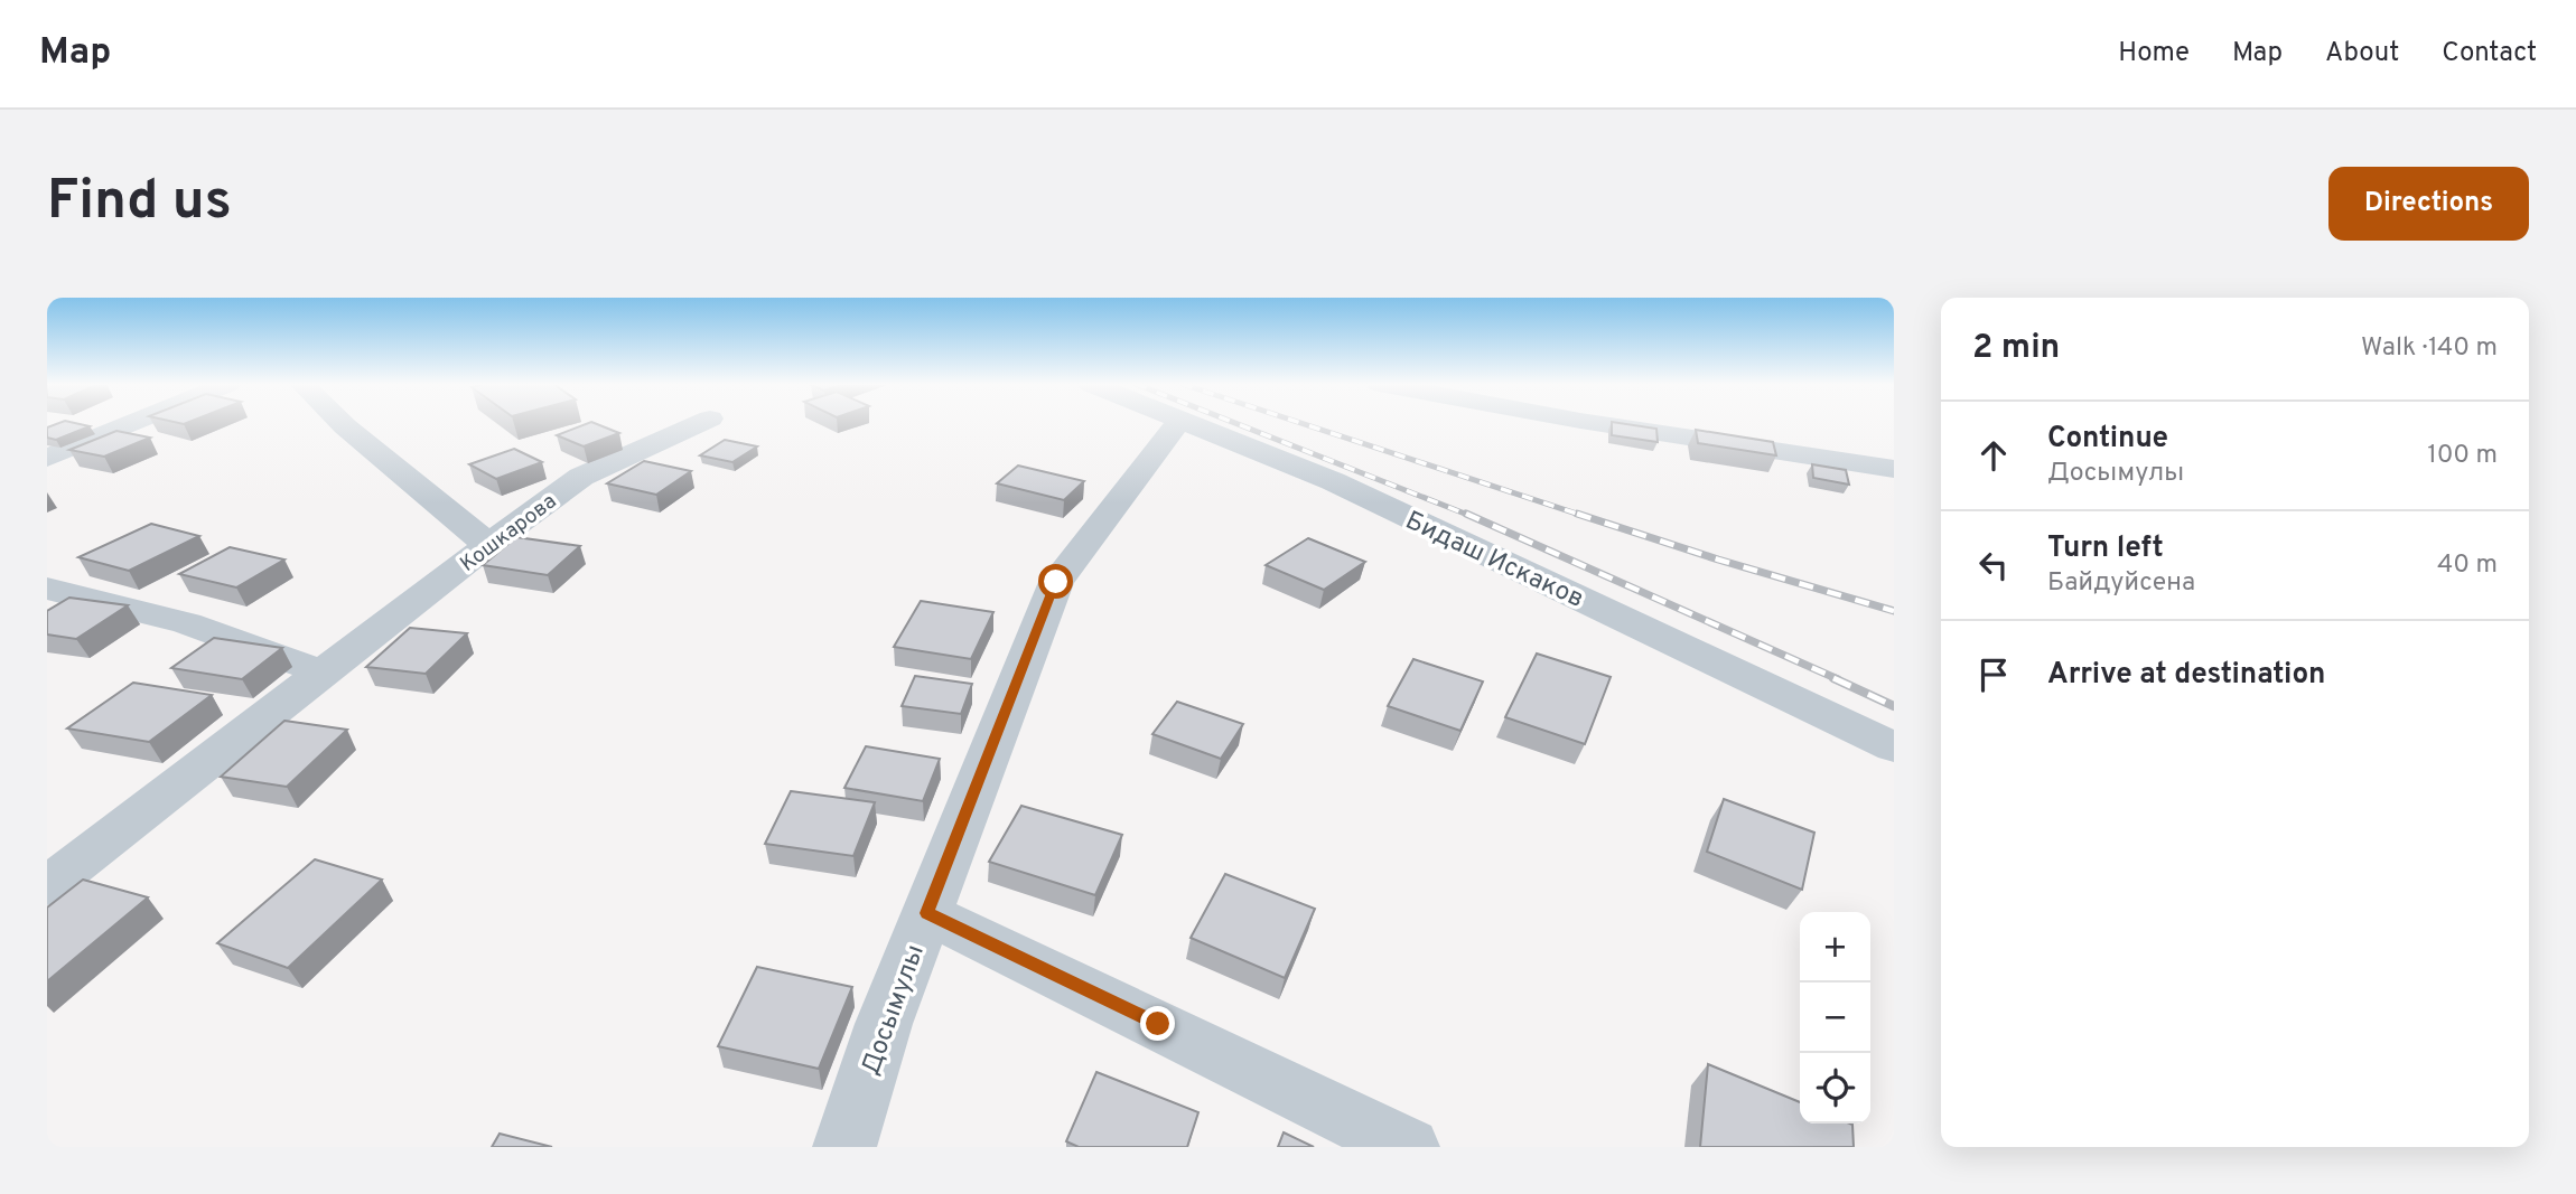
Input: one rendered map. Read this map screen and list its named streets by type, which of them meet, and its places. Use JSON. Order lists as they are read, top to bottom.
{
  "streets": {
    "street": ["Кошкарова", "Бидаш Искаков", "Досымулы"]
  },
  "page": {
    "header": "Map",
    "nav": [
      "Home",
      "Map",
      "About",
      "Contact"
    ],
    "buttons": "Directions",
    "title": "Find us",
    "heading": ["2 min", "Walk · 140 m"],
    "list": [
      ["Continue", "Досымулы", "100 m"],
      ["Turn left", "Байдуйсена", "40 m"],
      "Arrive at destination"
    ],
    "map_buttons": ["+", "−"]
  }
}
